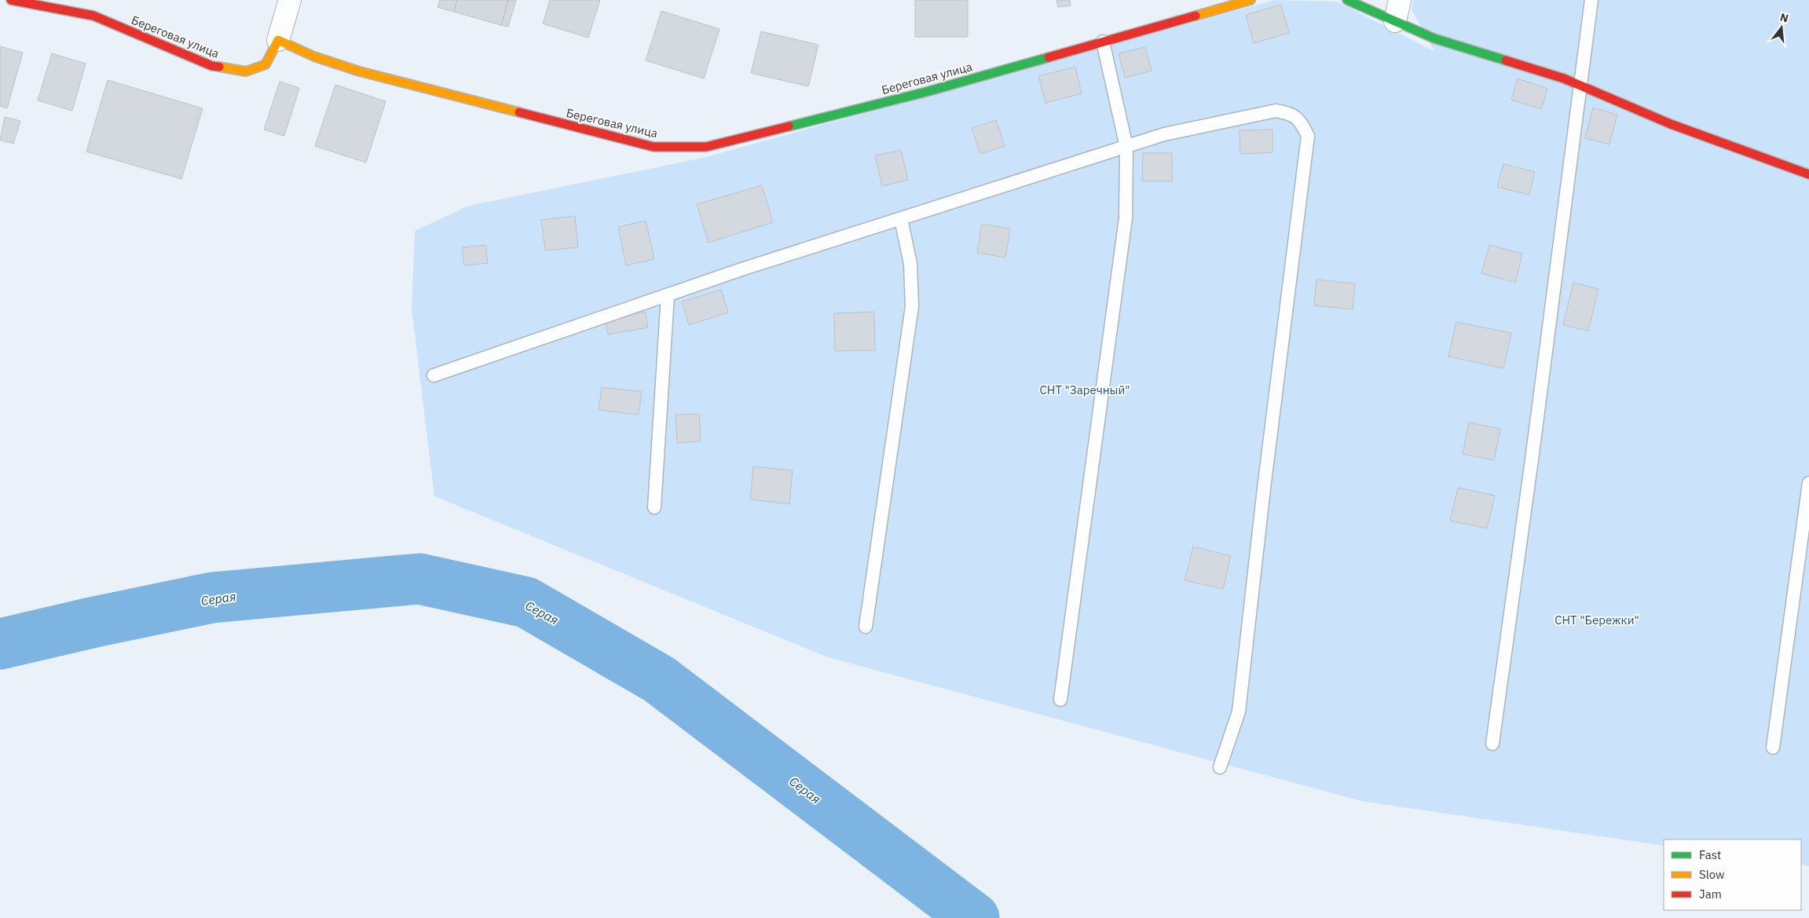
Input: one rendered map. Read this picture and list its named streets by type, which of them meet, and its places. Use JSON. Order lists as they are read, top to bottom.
{
  "streets": {
    "street": ["Береговая улица"]
  },
  "water": ["Серая"],
  "parks": ["СНТ \"Заречный\"", "СНТ \"Бережки\""],
  "legend": ["Fast", "Slow", "Jam"],
  "north": "top"
}
